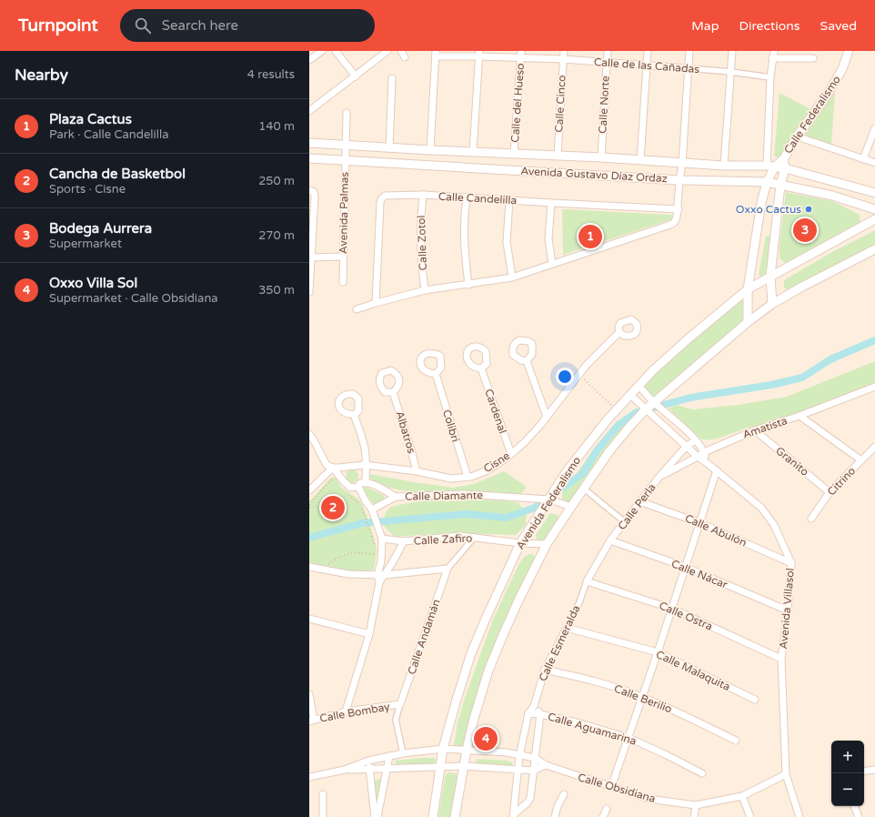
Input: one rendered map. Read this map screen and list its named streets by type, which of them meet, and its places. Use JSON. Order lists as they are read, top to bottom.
{
  "streets": {
    "street": [
      "Calle de las Cañadas",
      "Calle del Hueso",
      "Calle Cinco",
      "Calle Norte",
      "Calle Federalismo",
      "Avenida Gustavo Díaz Ordaz",
      "Calle Candelilla",
      "Avenida Palmas",
      "Calle Zotol",
      "Cardenal",
      "Colibri",
      "Amatista",
      "Albatros",
      "Granito",
      "Cisne",
      "Citrino",
      "Calle Diamante",
      "Avenida Federalismo",
      "Calle Perla",
      "Calle Abulón",
      "Calle Zafiro",
      "Calle Nácar",
      "Avenida Villasol",
      "Calle Ostra",
      "Calle Andamán",
      "Calle Esmeralda",
      "Calle Malaquita",
      "Calle Berilio",
      "Calle Bombay",
      "Calle Aguamarina",
      "Calle Obsidiana"
    ]
  },
  "crossings": [
    ["Calle de las Cañadas", "Calle del Hueso"],
    ["Calle de las Cañadas", "Calle Cinco"],
    ["Calle de las Cañadas", "Calle Norte"],
    ["Calle del Hueso", "Avenida Gustavo Díaz Ordaz"],
    ["Calle Cinco", "Avenida Gustavo Díaz Ordaz"],
    ["Calle Norte", "Avenida Gustavo Díaz Ordaz"],
    ["Calle Federalismo", "Avenida Gustavo Díaz Ordaz"],
    ["Avenida Gustavo Díaz Ordaz", "Avenida Palmas"],
    ["Calle Candelilla", "Calle Zotol"],
    ["Cardenal", "Cisne"],
    ["Colibri", "Cisne"],
    ["Amatista", "Granito"],
    ["Amatista", "Calle Perla"],
    ["Amatista", "Avenida Villasol"],
    ["Albatros", "Cisne"],
    ["Granito", "Citrino"],
    ["Calle Diamante", "Avenida Federalismo"],
    ["Avenida Federalismo", "Calle Zafiro"],
    ["Avenida Federalismo", "Avenida Villasol"],
    ["Avenida Federalismo", "Calle Obsidiana"],
    ["Calle Perla", "Calle Abulón"],
    ["Calle Perla", "Calle Nácar"],
    ["Calle Perla", "Avenida Villasol"],
    ["Calle Perla", "Calle Ostra"],
    ["Calle Perla", "Calle Esmeralda"],
    ["Calle Abulón", "Avenida Villasol"],
    ["Calle Zafiro", "Calle Bombay"],
    ["Calle Nácar", "Avenida Villasol"],
    ["Avenida Villasol", "Calle Ostra"],
    ["Calle Ostra", "Calle Esmeralda"],
    ["Calle Andamán", "Calle Bombay"],
    ["Calle Esmeralda", "Calle Malaquita"],
    ["Calle Esmeralda", "Calle Berilio"],
    ["Calle Esmeralda", "Calle Aguamarina"],
    ["Calle Esmeralda", "Calle Obsidiana"]
  ],
  "places": ["Oxxo Cactus"],
  "page": {
    "header": "Turnpoint",
    "search": "Search here",
    "nav": ["Map", "Directions", "Saved"],
    "heading": ["Nearby", "4 results"],
    "list": [
      {
        "mark": "1",
        "name": "Plaza Cactus",
        "note": "Park · Calle Candelilla",
        "value": "140 m"
      },
      {
        "mark": "2",
        "name": "Cancha de Basketbol",
        "note": "Sports · Cisne",
        "value": "250 m"
      },
      {
        "mark": "3",
        "name": "Bodega Aurrera",
        "note": "Supermarket",
        "value": "270 m"
      },
      {
        "mark": "4",
        "name": "Oxxo Villa Sol",
        "note": "Supermarket · Calle Obsidiana",
        "value": "350 m"
      }
    ],
    "pins": [
      "3",
      "1",
      "2",
      "4"
    ],
    "map_buttons": ["+", "−"]
  }
}
